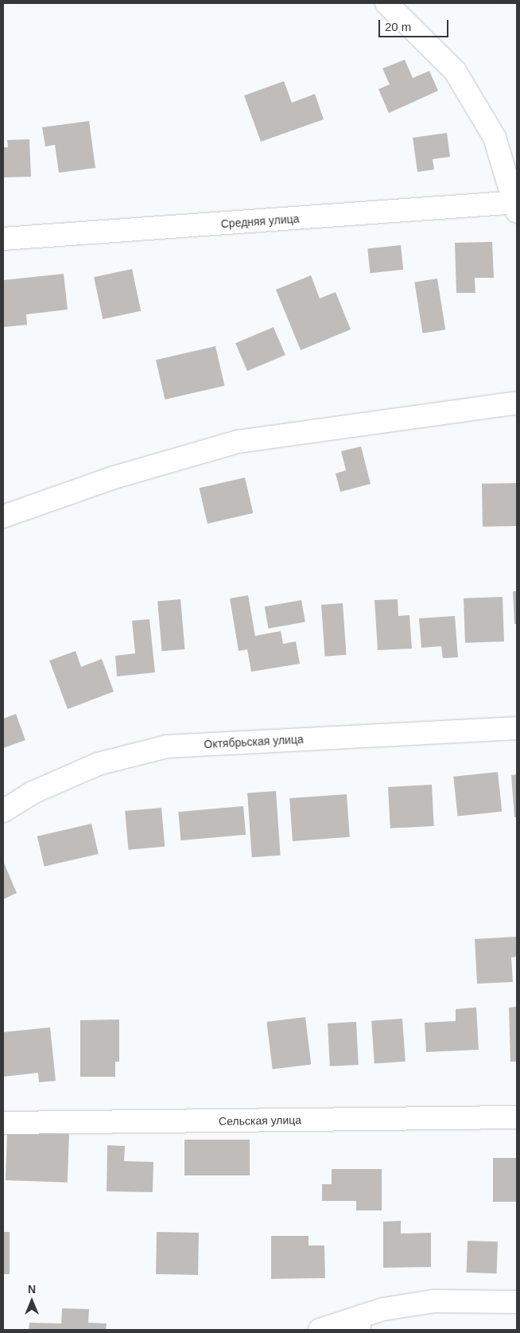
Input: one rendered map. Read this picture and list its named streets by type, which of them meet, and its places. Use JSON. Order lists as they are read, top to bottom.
{
  "streets": {
    "street": ["Средняя улица", "Октябрьская улица", "Сельская улица"]
  },
  "scale_bar": "20 m",
  "north": "top"
}
